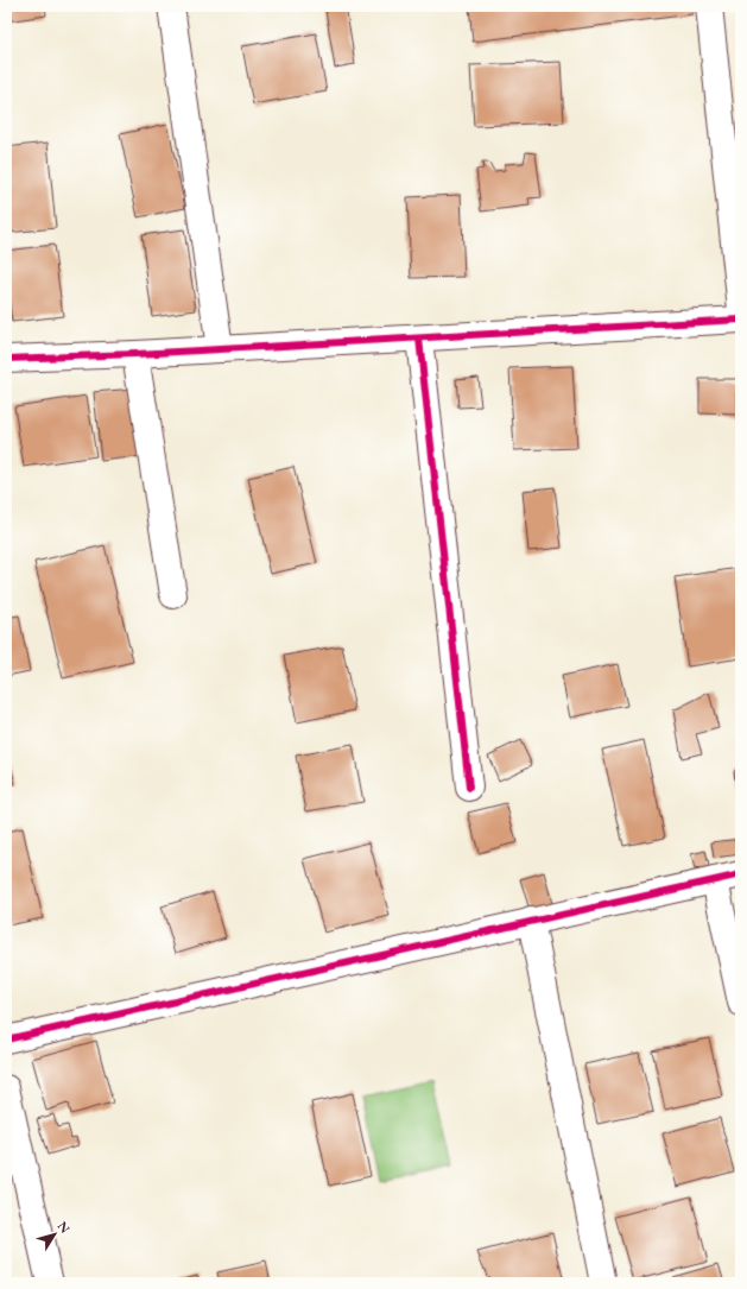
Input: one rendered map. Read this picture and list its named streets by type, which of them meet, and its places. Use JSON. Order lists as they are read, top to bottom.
{
  "north": "top right"
}
